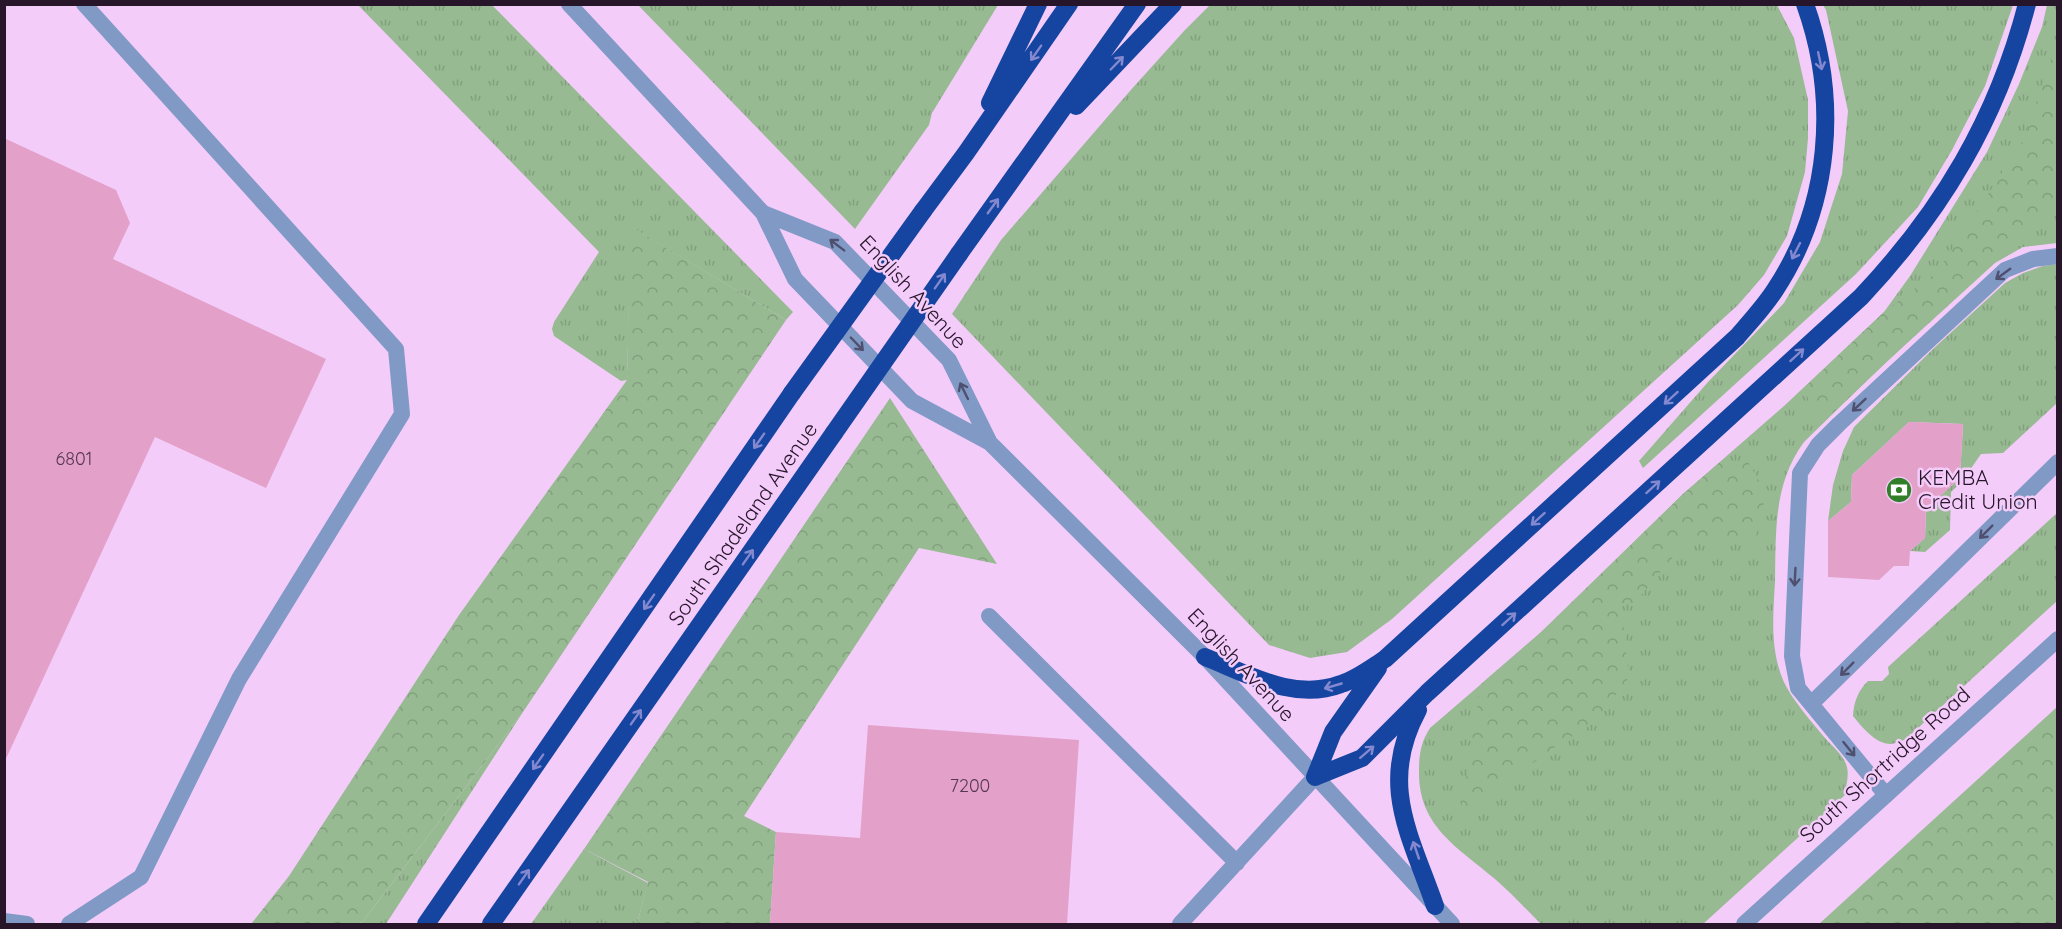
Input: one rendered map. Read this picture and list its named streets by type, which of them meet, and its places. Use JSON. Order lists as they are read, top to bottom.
{
  "streets": {
    "highway": ["South Shadeland Avenue"],
    "street": ["English Avenue", "South Shortridge Road"]
  },
  "places": {
    "bank": ["KEMBA Credit Union"]
  },
  "house_numbers": ["6801", "7200"]
}
